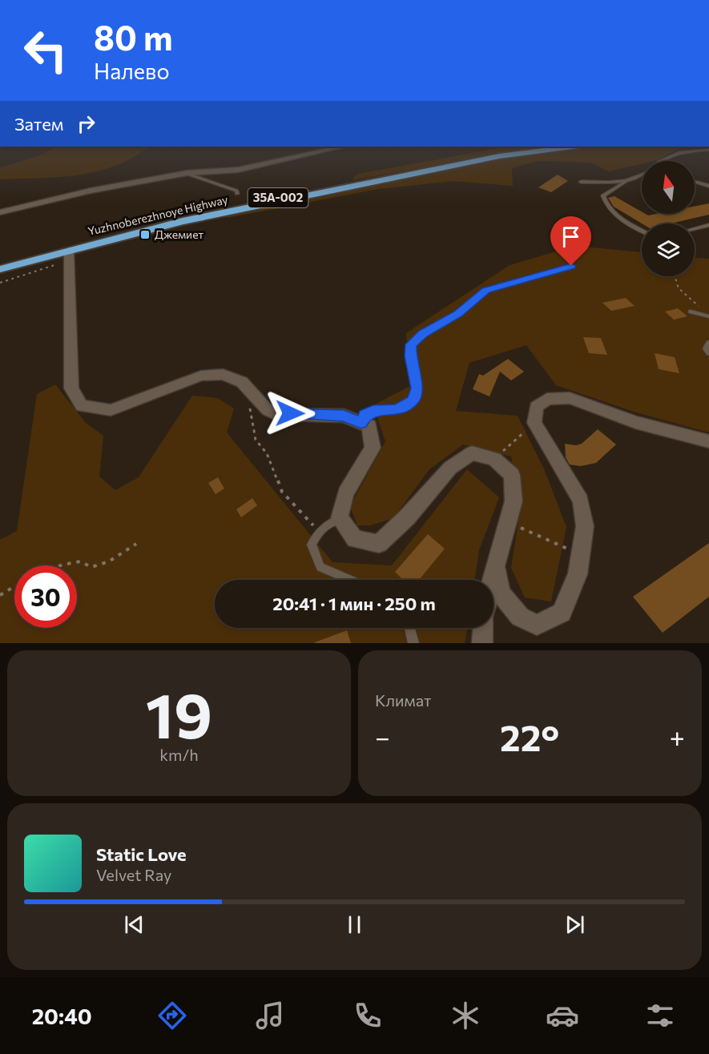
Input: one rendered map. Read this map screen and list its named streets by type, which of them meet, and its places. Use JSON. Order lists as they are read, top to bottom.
{
  "streets": {
    "highway": ["35А-002", "Yuzhnoberezhnoye Highway"]
  },
  "places": {
    "transit": ["Джемиет"]
  },
  "north": "top",
  "page": {
    "turn": ["80 m", "Налево"],
    "then": "Затем",
    "limit": "30",
    "trip": "20:41 · 1 мин · 250 m",
    "tile": [
      ["19", "km/h"],
      "Климат"
    ],
    "heat": ["−", "22°", "+"],
    "song": ["Static Love", "Velvet Ray"],
    "tabs": "20:40"
  }
}
